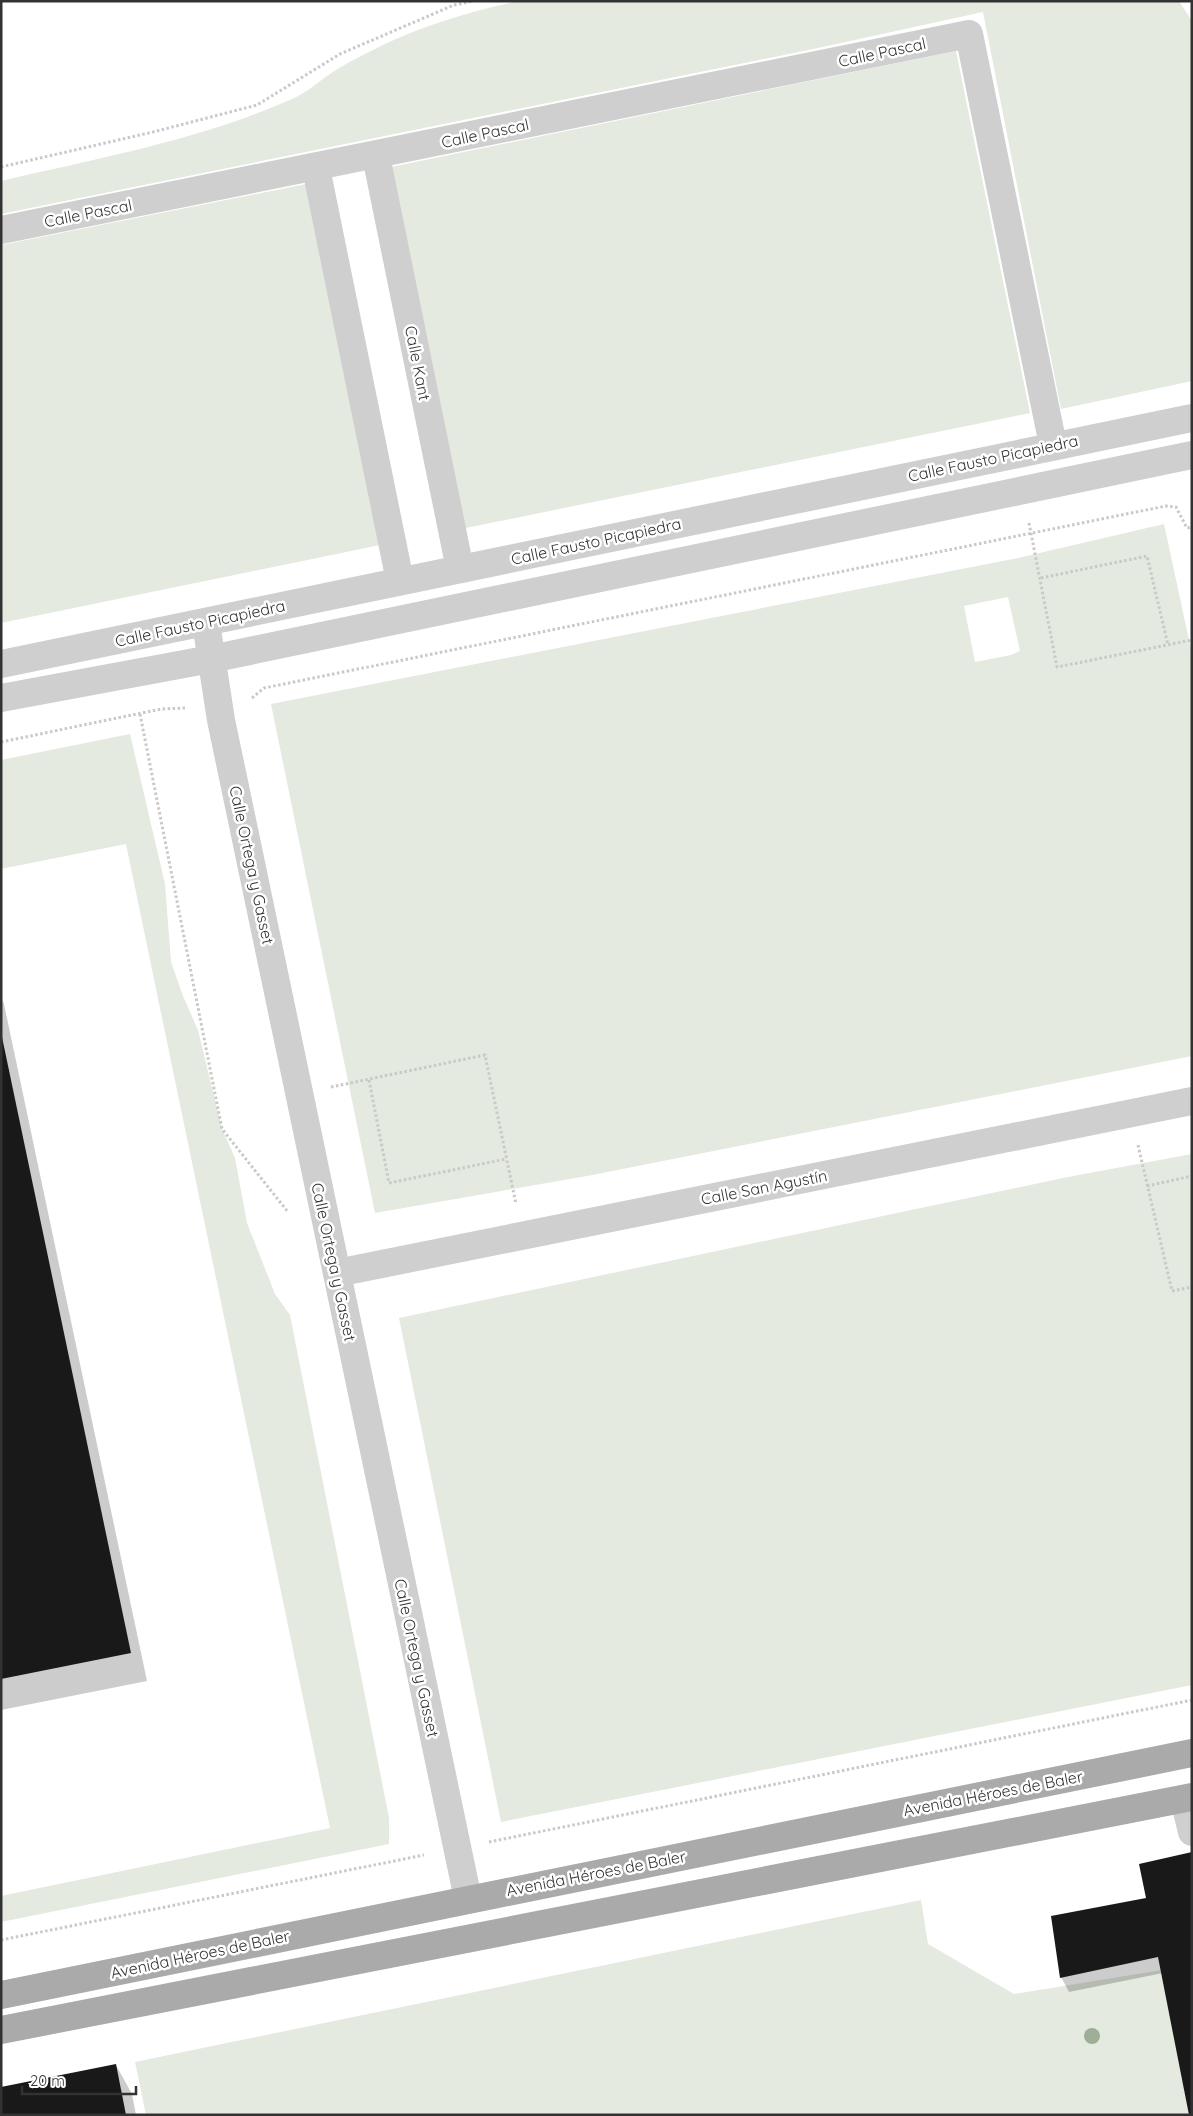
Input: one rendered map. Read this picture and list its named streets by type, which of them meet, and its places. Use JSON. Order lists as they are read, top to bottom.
{
  "streets": {
    "main road": ["Avenida Héroes de Baler"],
    "street": [
      "Calle Pascal",
      "Calle Kant",
      "Calle Fausto Picapiedra",
      "Calle Ortega y Gasset",
      "Calle San Agustín"
    ]
  },
  "crossings": [
    ["Calle Pascal", "Calle Kant"],
    ["Calle Pascal", "Calle Fausto Picapiedra"],
    ["Calle Kant", "Calle Fausto Picapiedra"],
    ["Calle Fausto Picapiedra", "Calle Ortega y Gasset"],
    ["Calle Ortega y Gasset", "Calle San Agustín"],
    ["Calle Ortega y Gasset", "Avenida Héroes de Baler"]
  ],
  "scale_bar": "20 m"
}
